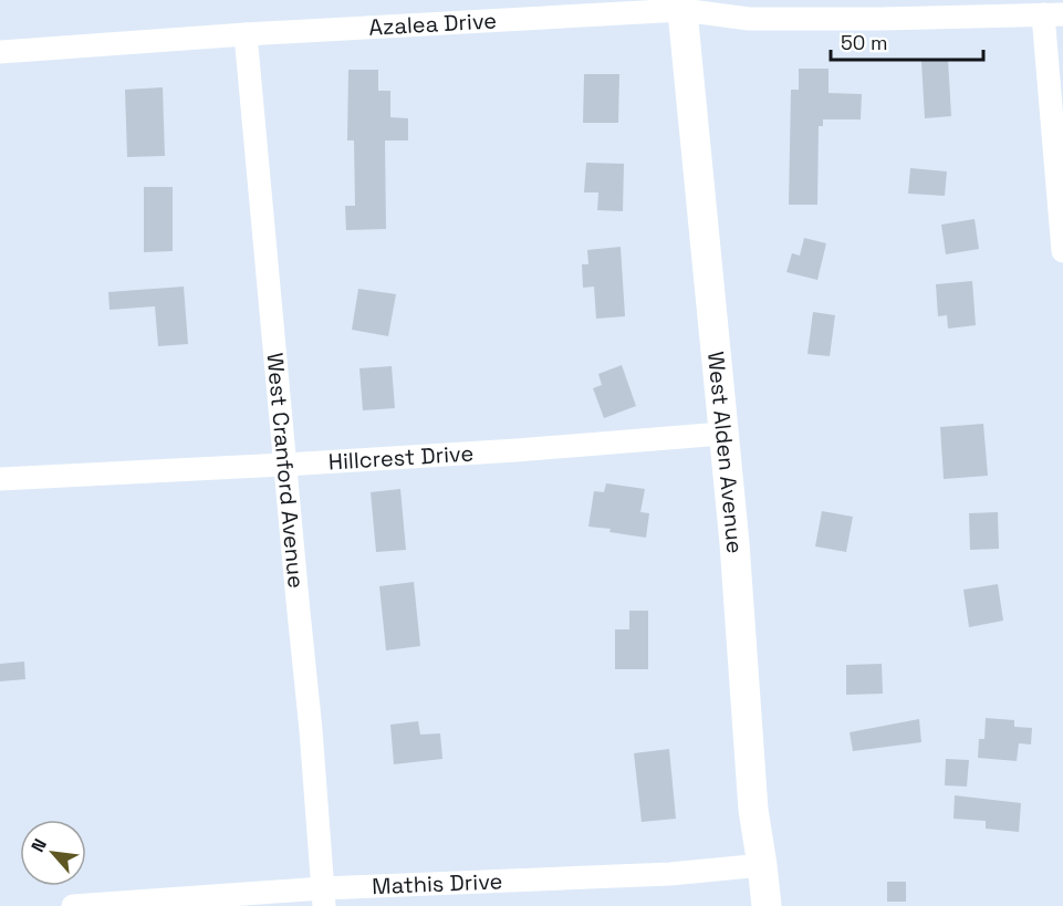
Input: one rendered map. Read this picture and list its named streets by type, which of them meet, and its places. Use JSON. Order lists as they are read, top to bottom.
{
  "streets": {
    "street": [
      "Azalea Drive",
      "West Alden Avenue",
      "Hillcrest Drive",
      "West Cranford Avenue",
      "Mathis Drive"
    ]
  },
  "crossings": [
    ["Azalea Drive", "West Alden Avenue"],
    ["Azalea Drive", "West Cranford Avenue"],
    ["West Alden Avenue", "Hillcrest Drive"],
    ["West Alden Avenue", "Mathis Drive"],
    ["Hillcrest Drive", "West Cranford Avenue"],
    ["West Cranford Avenue", "Mathis Drive"]
  ],
  "scale_bar": "50 m",
  "north": "top left"
}
